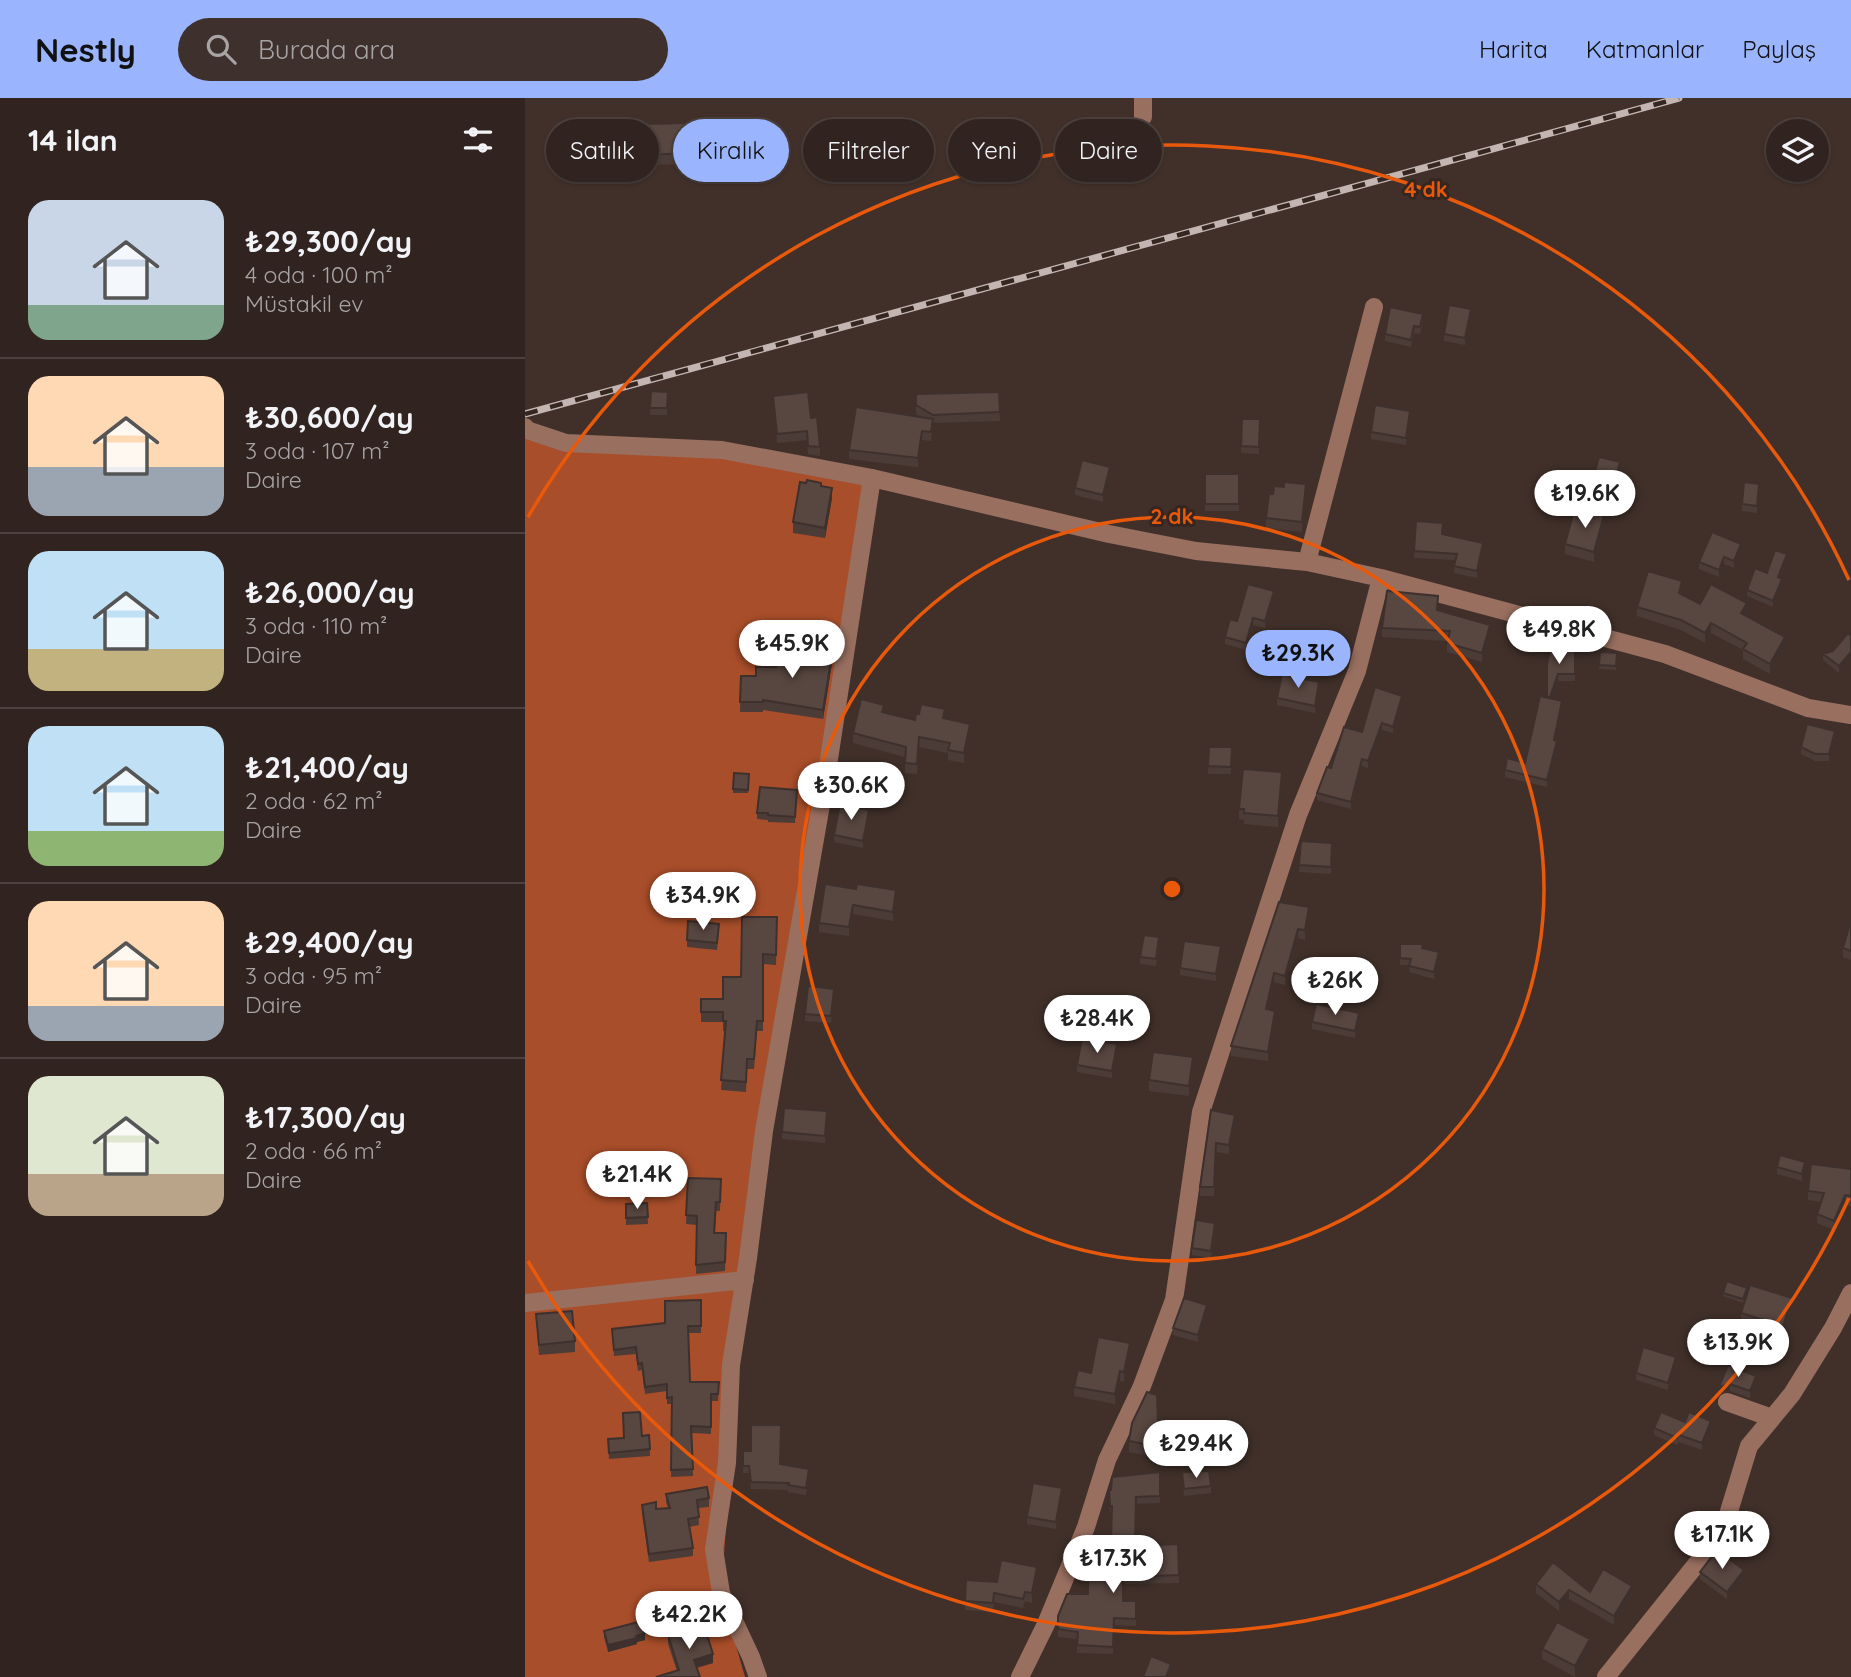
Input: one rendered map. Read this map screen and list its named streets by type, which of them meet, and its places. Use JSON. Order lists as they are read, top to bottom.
{
  "page": {
    "header": "Nestly",
    "search": "Burada ara",
    "nav": ["Harita", "Katmanlar", "Paylaş"],
    "heading": "14 ilan",
    "chip": [
      "Satılık",
      "Kiralık",
      "Filtreler",
      "Yeni",
      "Daire"
    ],
    "list": [
      {
        "name": "₺29,300/ay",
        "note": "4 oda · 100 m² · Müstakil ev"
      },
      {
        "name": "₺30,600/ay",
        "note": "3 oda · 107 m² · Daire"
      },
      {
        "name": "₺26,000/ay",
        "note": "3 oda · 110 m² · Daire"
      },
      {
        "name": "₺21,400/ay",
        "note": "2 oda · 62 m² · Daire"
      },
      {
        "name": "₺29,400/ay",
        "note": "3 oda · 95 m² · Daire"
      },
      {
        "name": "₺17,300/ay",
        "note": "2 oda · 66 m² · Daire"
      }
    ],
    "price": [
      "₺19.6K",
      "₺49.8K",
      "₺45.9K",
      "₺29.3K",
      "₺30.6K",
      "₺34.9K",
      "₺26K",
      "₺28.4K",
      "₺21.4K",
      "₺13.9K",
      "₺29.4K",
      "₺17.1K",
      "₺17.3K",
      "₺42.2K"
    ]
  },
  "rings": ["4 dk", "2 dk"]
}
